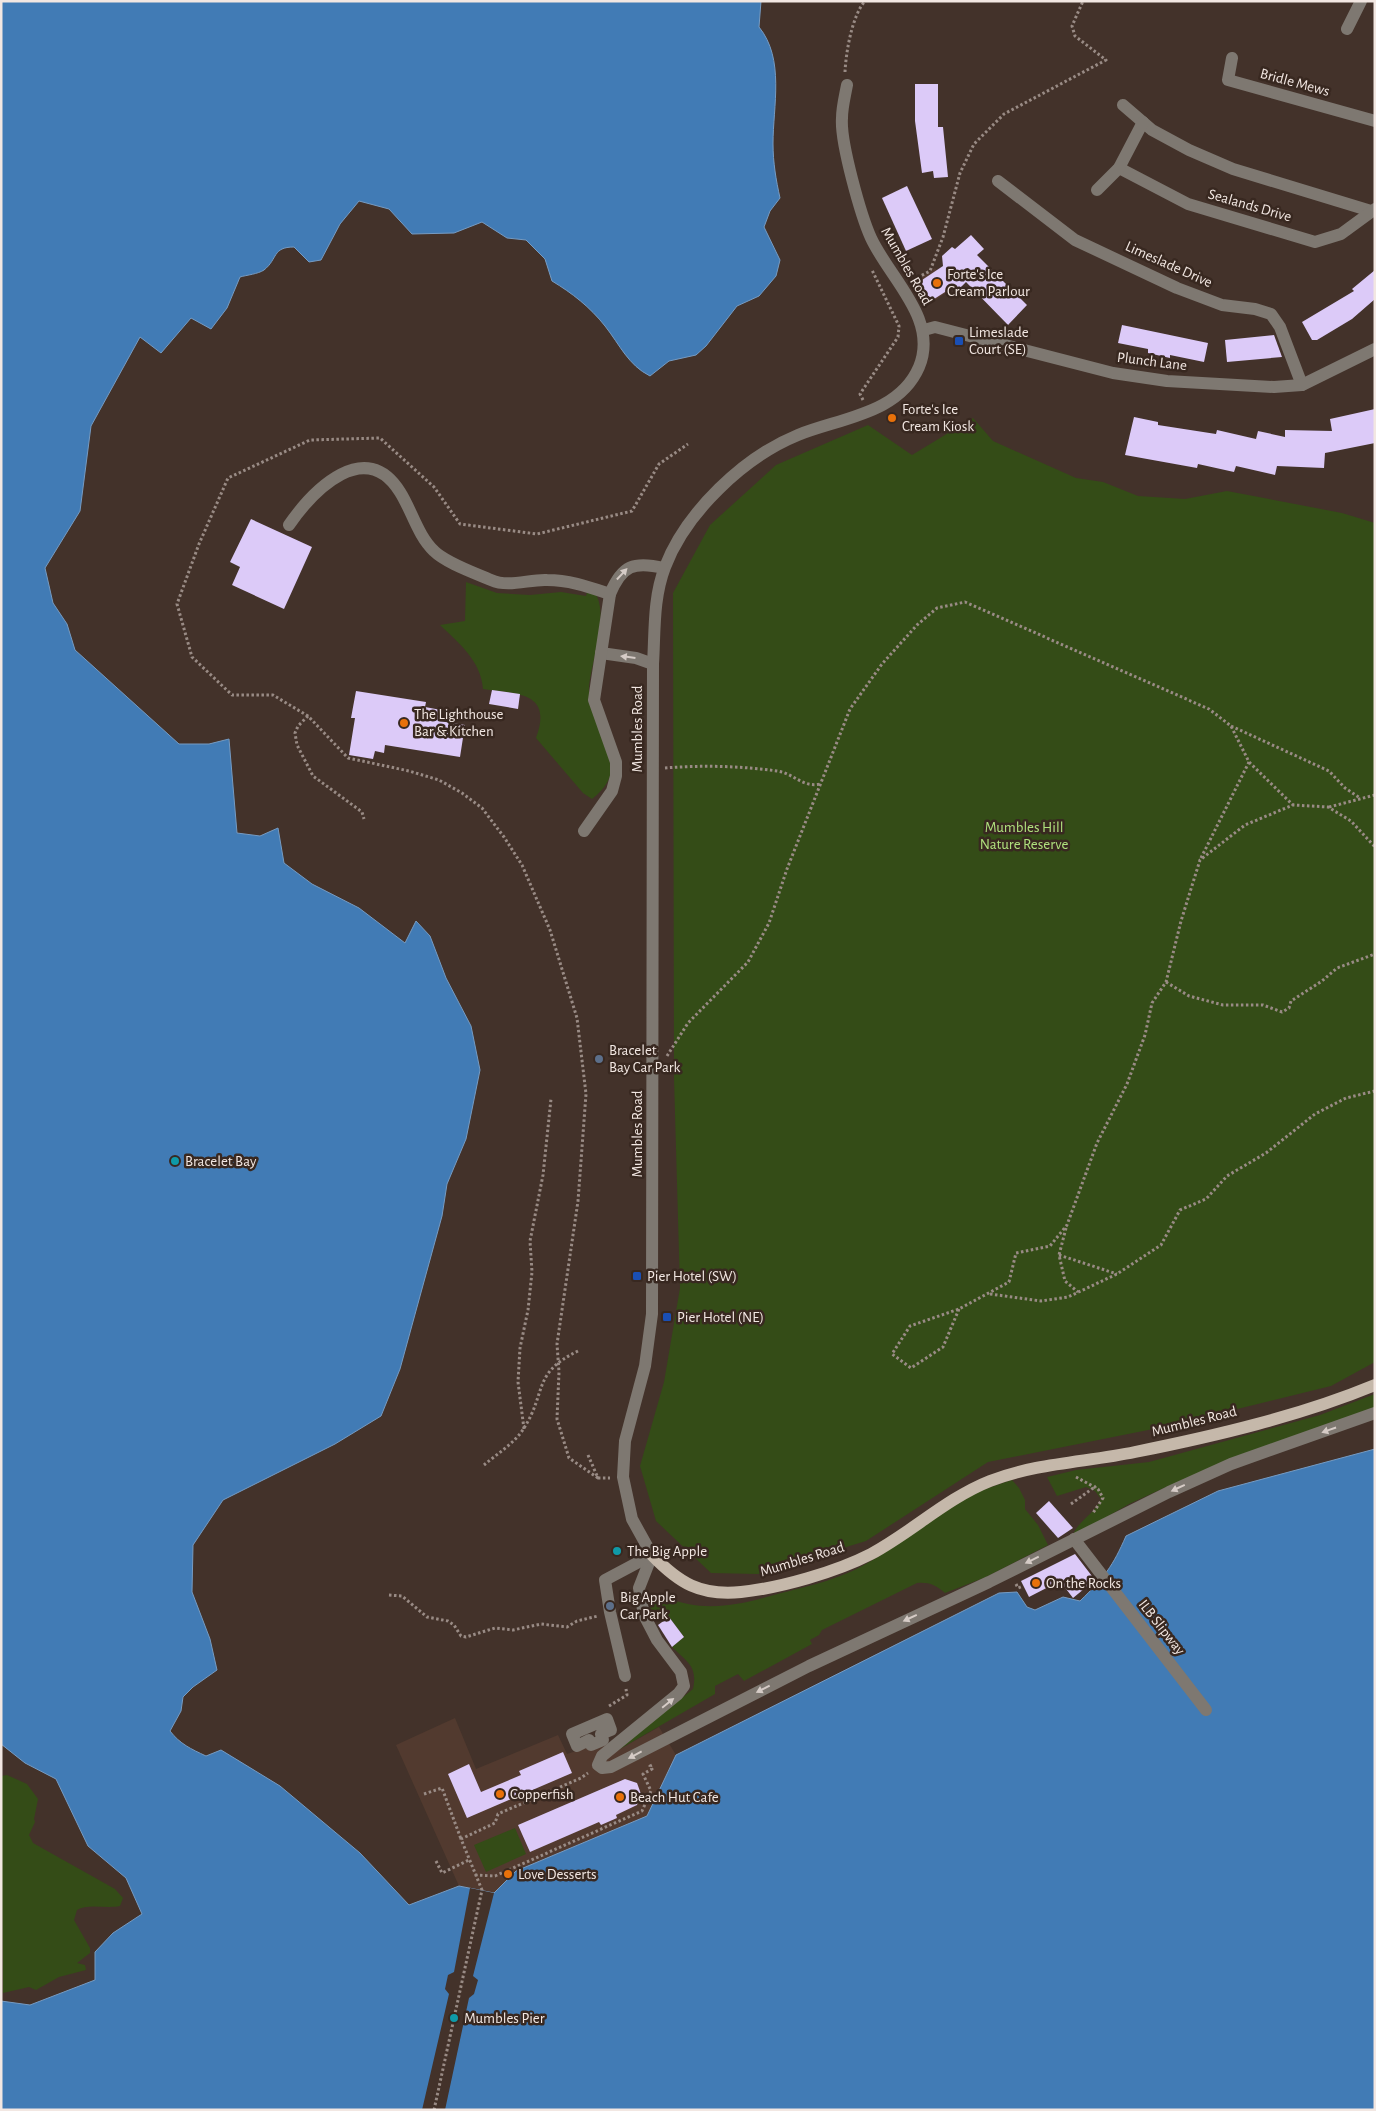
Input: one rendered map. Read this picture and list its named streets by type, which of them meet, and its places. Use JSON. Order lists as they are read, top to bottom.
{
  "streets": {
    "main road": ["Mumbles Road"],
    "street": [
      "Bridle Mews",
      "Sealands Drive",
      "Limeslade Drive",
      "Plunch Lane",
      "ILB Slipway"
    ]
  },
  "crossings": [
    ["Limeslade Drive", "Plunch Lane"],
    ["Mumbles Road", "Plunch Lane"]
  ],
  "parks": ["Mumbles Hill Nature Reserve"],
  "places": {
    "other": [
      "Forte's Ice Cream Parlour",
      "Forte's Ice Cream Kiosk",
      "The Lighthouse Bar & Kitchen",
      "Bracelet Bay Car Park",
      "Bracelet Bay",
      "The Big Apple",
      "On the Rocks",
      "Big Apple Car Park",
      "Copperfish",
      "Beach Hut Cafe",
      "Love Desserts",
      "Mumbles Pier"
    ],
    "transit": ["Limeslade Court (SE)", "Pier Hotel (SW)", "Pier Hotel (NE)"]
  }
}
